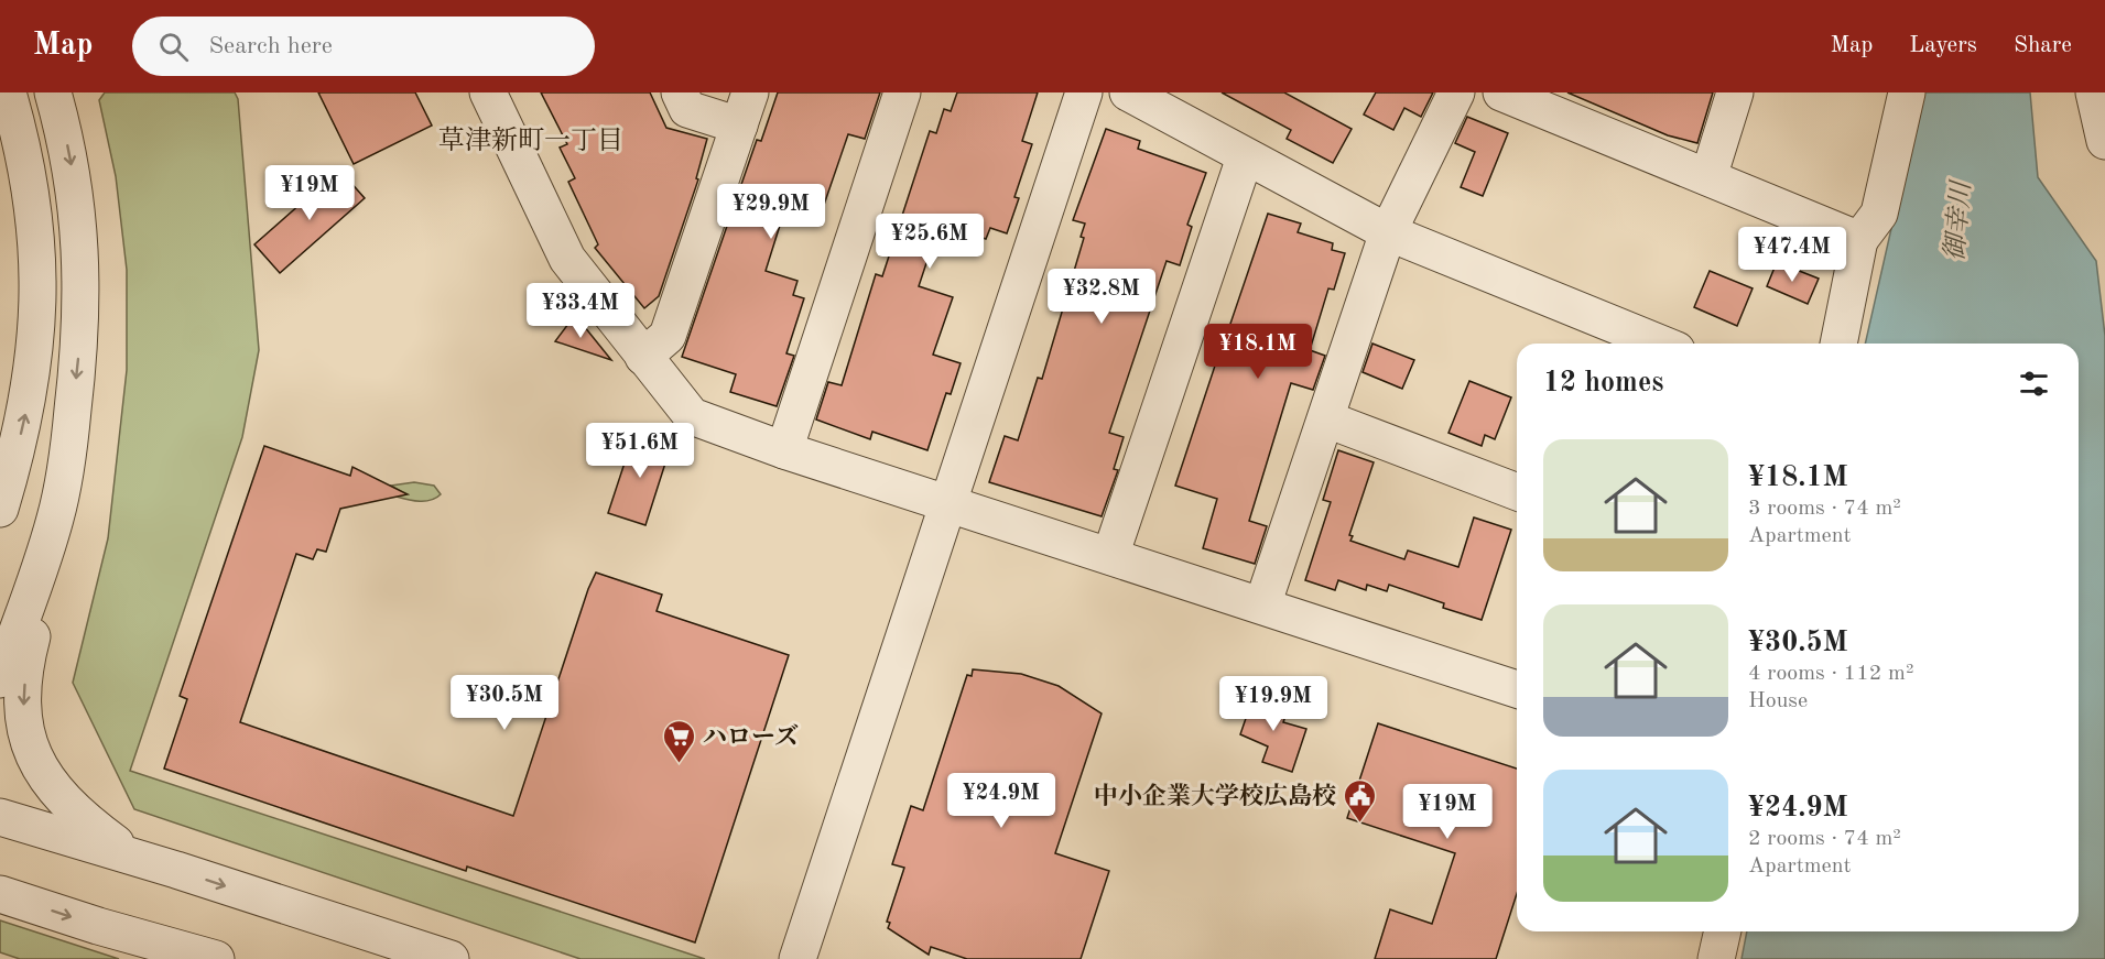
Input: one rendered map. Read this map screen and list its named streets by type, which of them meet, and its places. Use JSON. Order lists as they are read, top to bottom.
{
  "districts": ["草津新町一丁目"],
  "water": ["御幸川"],
  "places": {
    "supermarket": ["ハローズ"],
    "public building": ["中小企業大学校広島校"]
  },
  "page": {
    "header": "Map",
    "search": "Search here",
    "nav": ["Map", "Layers", "Share"],
    "price": [
      "¥19M",
      "¥29.9M",
      "¥25.6M",
      "¥47.4M",
      "¥32.8M",
      "¥33.4M",
      "¥18.1M",
      "¥51.6M",
      "¥30.5M",
      "¥19.9M",
      "¥24.9M",
      "¥19M"
    ],
    "heading": "12 homes",
    "list": [
      {
        "name": "¥18.1M",
        "note": "3 rooms · 74 m² · Apartment"
      },
      {
        "name": "¥30.5M",
        "note": "4 rooms · 112 m² · House"
      },
      {
        "name": "¥24.9M",
        "note": "2 rooms · 74 m² · Apartment"
      }
    ]
  }
}
